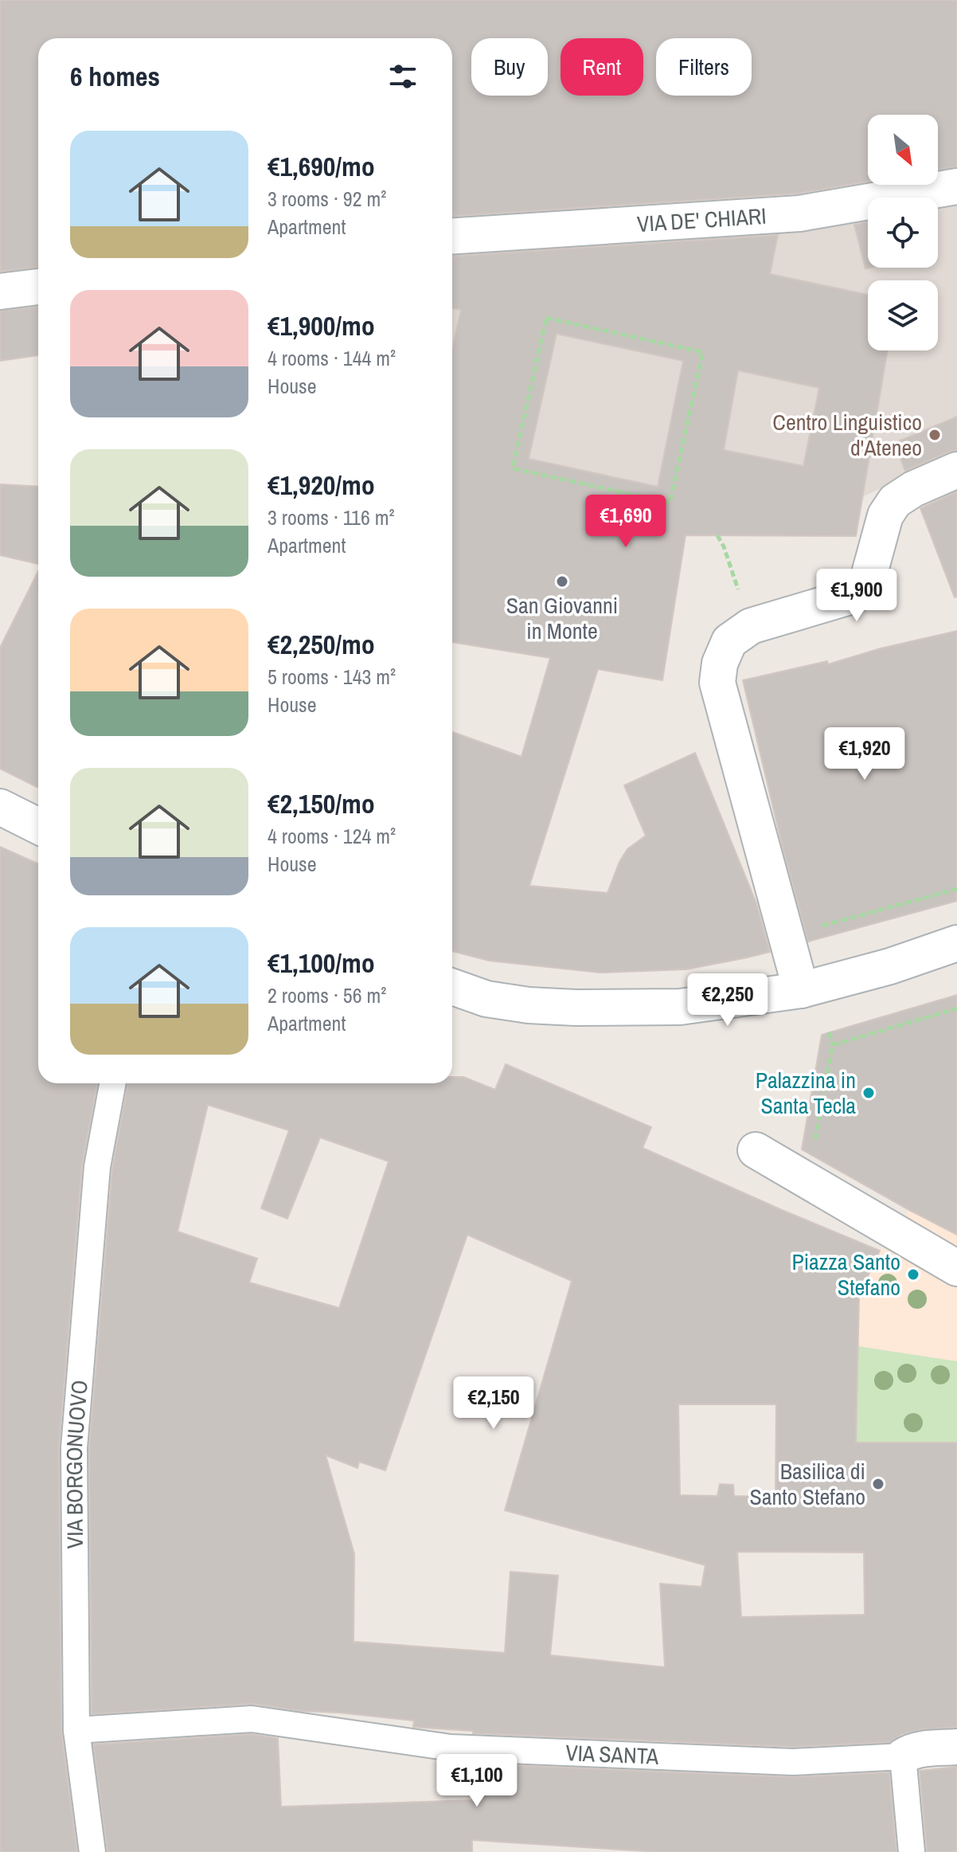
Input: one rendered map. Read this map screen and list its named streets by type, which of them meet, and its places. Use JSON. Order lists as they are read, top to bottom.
{
  "streets": {
    "street": ["VIA DE' CHIARI", "VIA SANTA"],
    "lane": ["VIA BORGONUOVO"]
  },
  "crossings": [
    ["VIA BORGONUOVO", "VIA SANTA"]
  ],
  "places": [
    "Centro Linguistico d'Ateneo",
    "San Giovanni in Monte",
    "Palazzina in Santa Tecla",
    "Piazza Santo Stefano",
    "Basilica di Santo Stefano"
  ],
  "north": "bottom right",
  "page": {
    "chip": ["Buy", "Rent", "Filters"],
    "heading": "6 homes",
    "list": [
      {
        "name": "€1,690/mo",
        "note": "3 rooms · 92 m² · Apartment"
      },
      {
        "name": "€1,900/mo",
        "note": "4 rooms · 144 m² · House"
      },
      {
        "name": "€1,920/mo",
        "note": "3 rooms · 116 m² · Apartment"
      },
      {
        "name": "€2,250/mo",
        "note": "5 rooms · 143 m² · House"
      },
      {
        "name": "€2,150/mo",
        "note": "4 rooms · 124 m² · House"
      },
      {
        "name": "€1,100/mo",
        "note": "2 rooms · 56 m² · Apartment"
      }
    ],
    "price": [
      "€1,690",
      "€1,900",
      "€1,920",
      "€2,250",
      "€2,150",
      "€1,100"
    ]
  }
}
